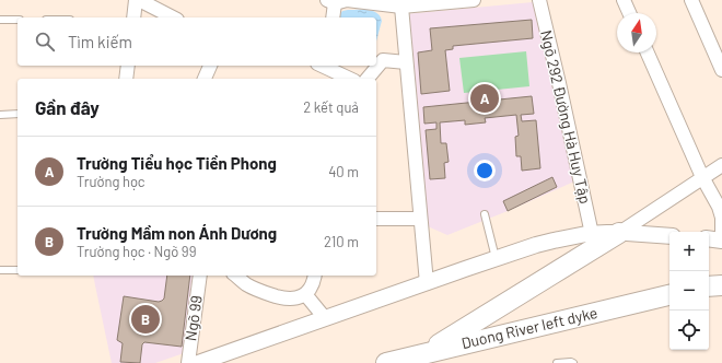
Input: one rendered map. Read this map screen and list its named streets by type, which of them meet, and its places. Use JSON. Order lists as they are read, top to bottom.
{
  "streets": {
    "main road": ["Duong River left dyke"],
    "street": ["Ngõ 292 Đường Hà Huy Tập", "Ngõ 99"]
  },
  "north": "top",
  "page": {
    "search": "Tìm kiếm",
    "heading": ["Gần đây", "2 kết quả"],
    "pins": ["A", "B"],
    "list": [
      {
        "mark": "A",
        "name": "Trường Tiểu học Tiền Phong",
        "note": "Trường học",
        "value": "40 m"
      },
      {
        "mark": "B",
        "name": "Trường Mầm non Ánh Dương",
        "note": "Trường học · Ngõ 99",
        "value": "210 m"
      }
    ],
    "map_buttons": ["+", "−"]
  }
}
